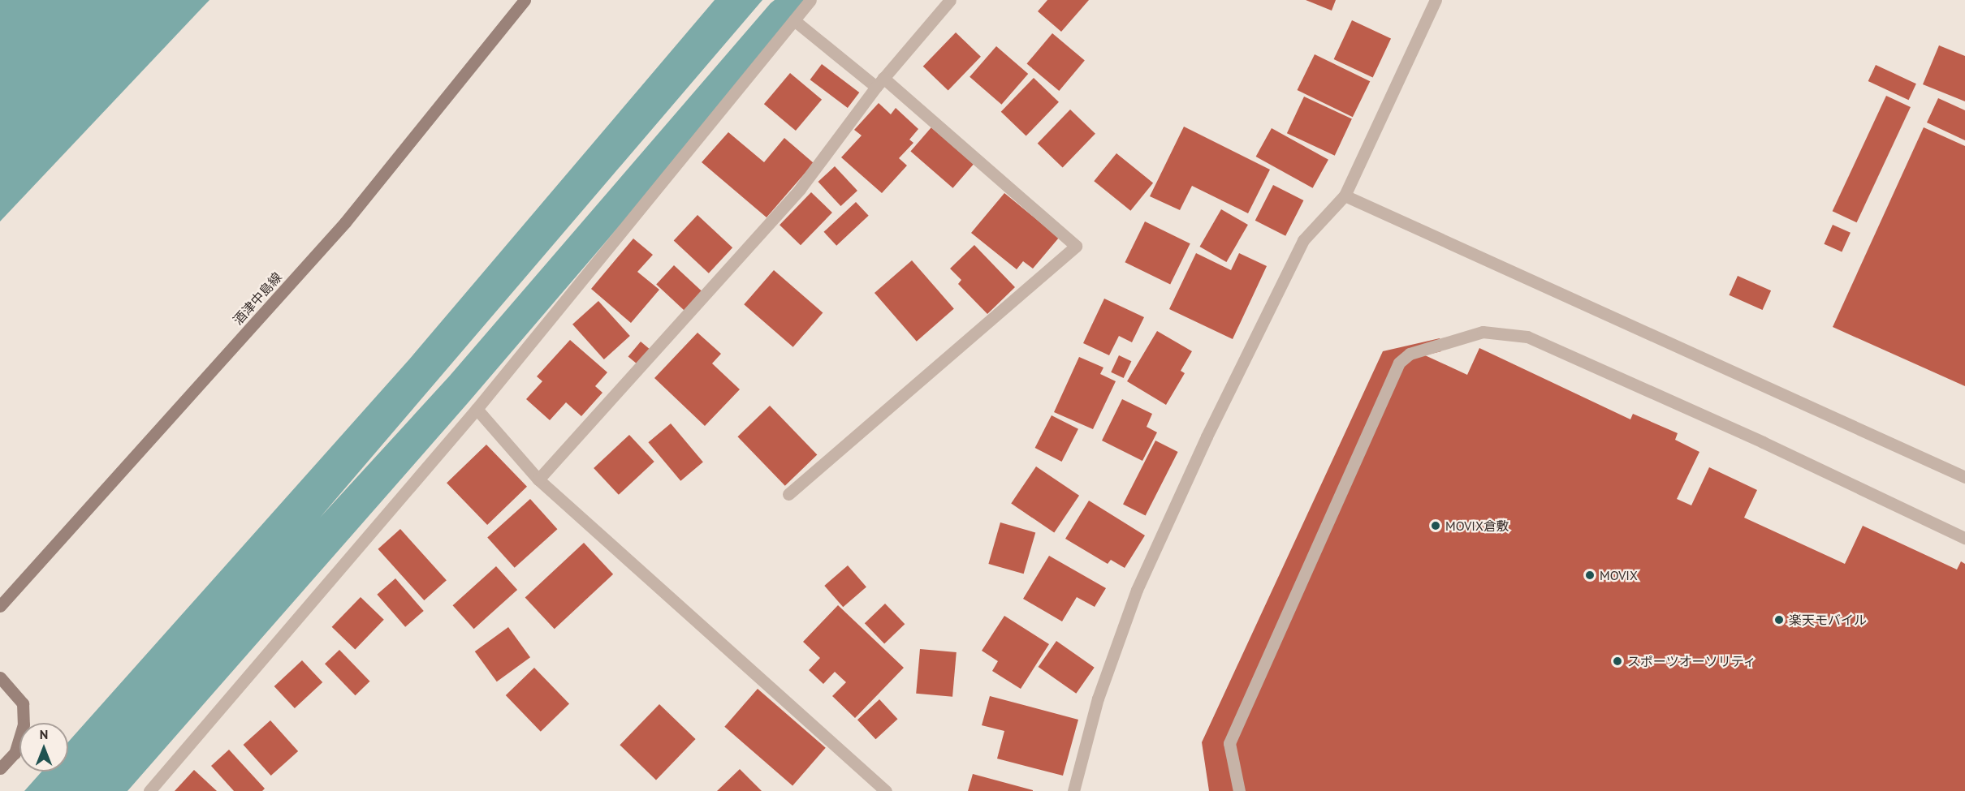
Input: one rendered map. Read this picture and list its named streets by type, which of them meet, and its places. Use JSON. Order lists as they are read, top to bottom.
{
  "streets": {
    "main road": ["酒津中島線"]
  },
  "places": [
    "MOVIX倉敷",
    "MOVIX",
    "楽天モバイル",
    "スポーツオーソリティ"
  ],
  "north": "top"
}
